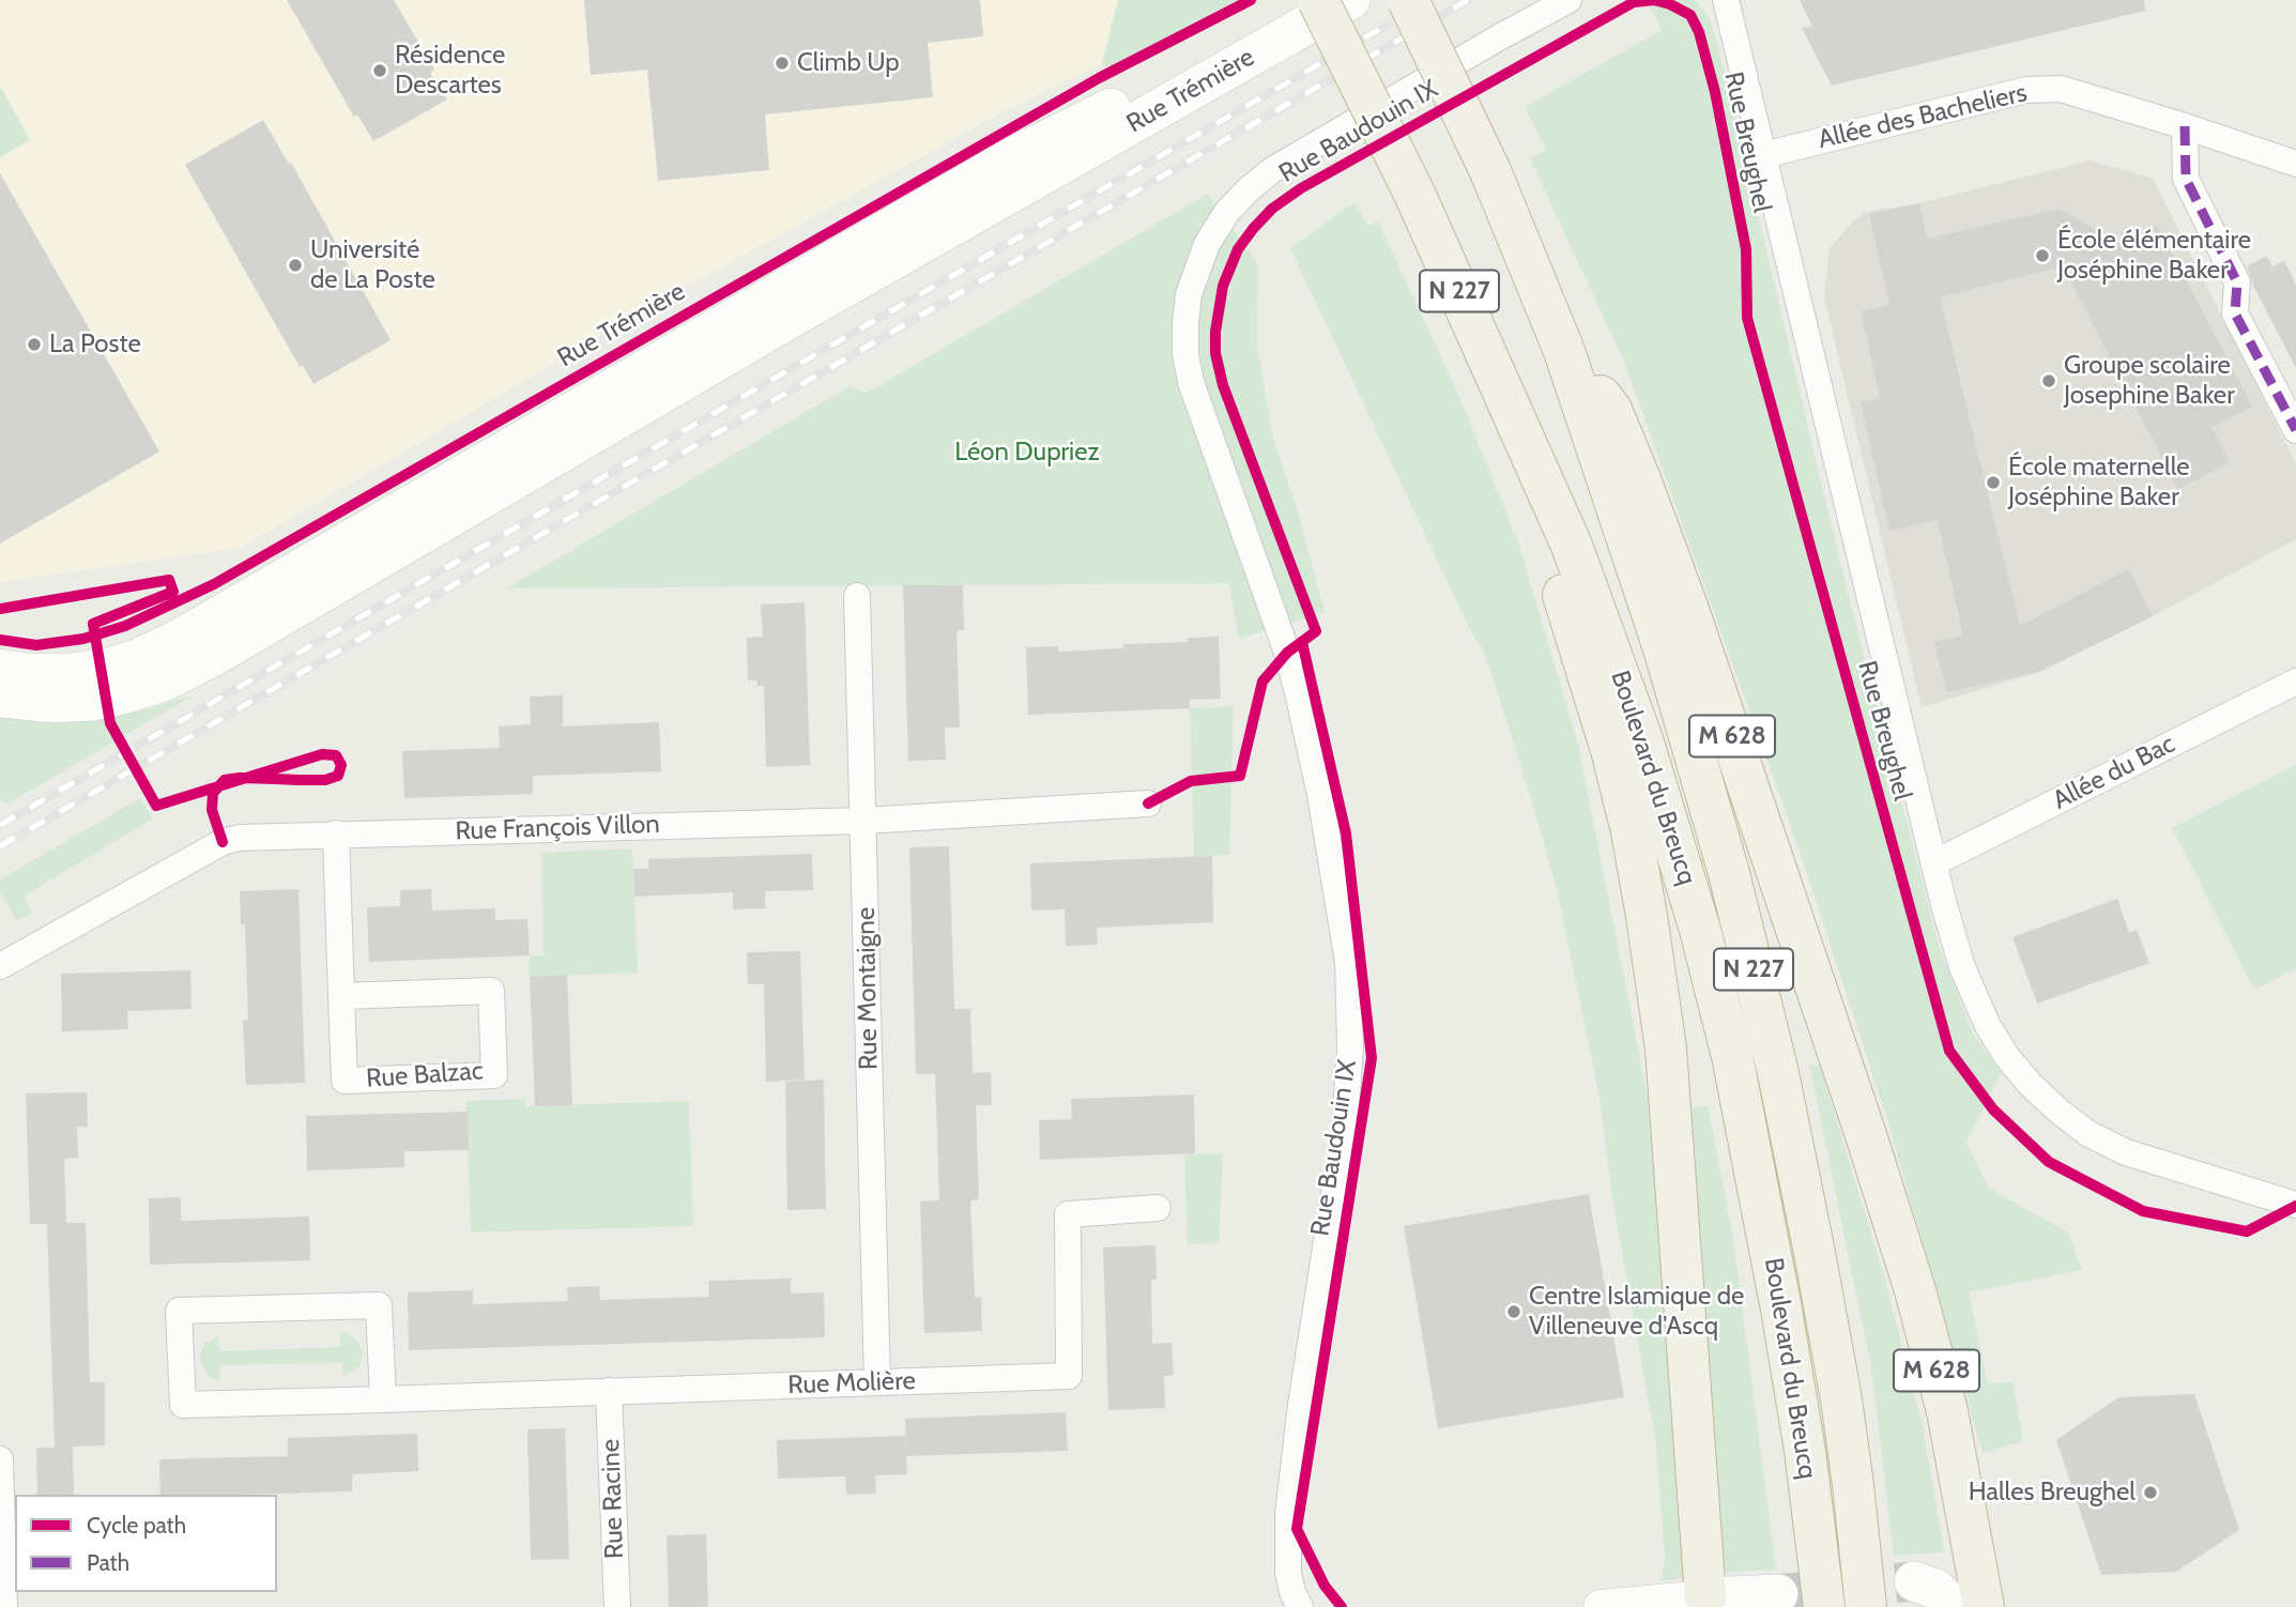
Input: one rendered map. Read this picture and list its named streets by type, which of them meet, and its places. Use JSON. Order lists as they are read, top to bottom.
{
  "streets": {
    "highway": ["N 227", "M 628", "Boulevard du Breucq"],
    "main road": ["Rue Trémière"],
    "street": [
      "Allée des Bacheliers",
      "Rue Baudouin IX",
      "Rue Breughel",
      "Allée du Bac",
      "Rue François Villon",
      "Rue Montaigne",
      "Rue Balzac",
      "Rue Molière",
      "Rue Racine"
    ]
  },
  "crossings": [
    ["Rue Trémière", "Boulevard du Breucq"],
    ["Allée des Bacheliers", "Rue Breughel"],
    ["Rue Breughel", "Allée du Bac"],
    ["M 628", "Boulevard du Breucq"],
    ["Rue François Villon", "Rue Montaigne"],
    ["Rue François Villon", "Rue Balzac"],
    ["Rue Montaigne", "Rue Molière"],
    ["Rue Molière", "Rue Racine"]
  ],
  "parks": ["Léon Dupriez"],
  "places": [
    "Climb Up",
    "Résidence Descartes",
    "École élémentaire Joséphine Baker",
    "Université de La Poste",
    "La Poste",
    "Groupe scolaire Josephine Baker",
    "École maternelle Joséphine Baker",
    "Centre Islamique de Villeneuve d'Ascq",
    "Halles Breughel"
  ],
  "legend": ["Cycle path", "Path"]
}
